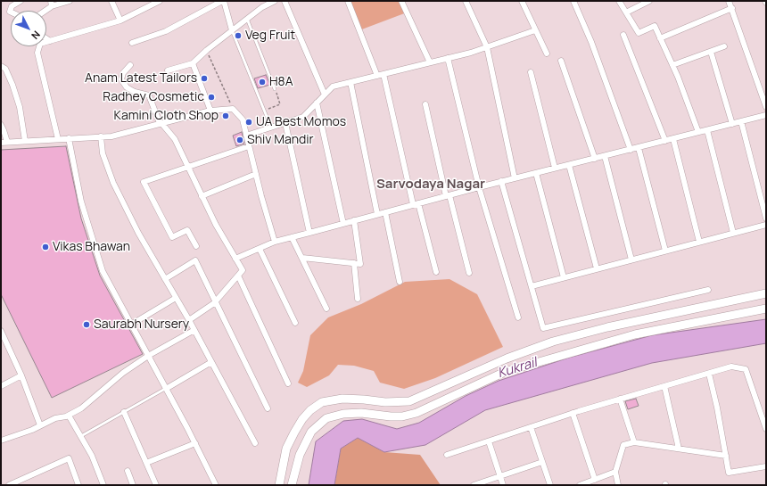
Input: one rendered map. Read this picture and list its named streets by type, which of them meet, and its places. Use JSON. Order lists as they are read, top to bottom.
{
  "districts": ["Sarvodaya Nagar"],
  "water": ["Kukrail"],
  "places": [
    "Veg Fruit",
    "Anam Latest Tailors",
    "H8A",
    "Radhey Cosmetic",
    "Kamini Cloth Shop",
    "UA Best Momos",
    "Shiv Mandir",
    "Vikas Bhawan",
    "Saurabh Nursery"
  ],
  "north": "bottom right"
}
